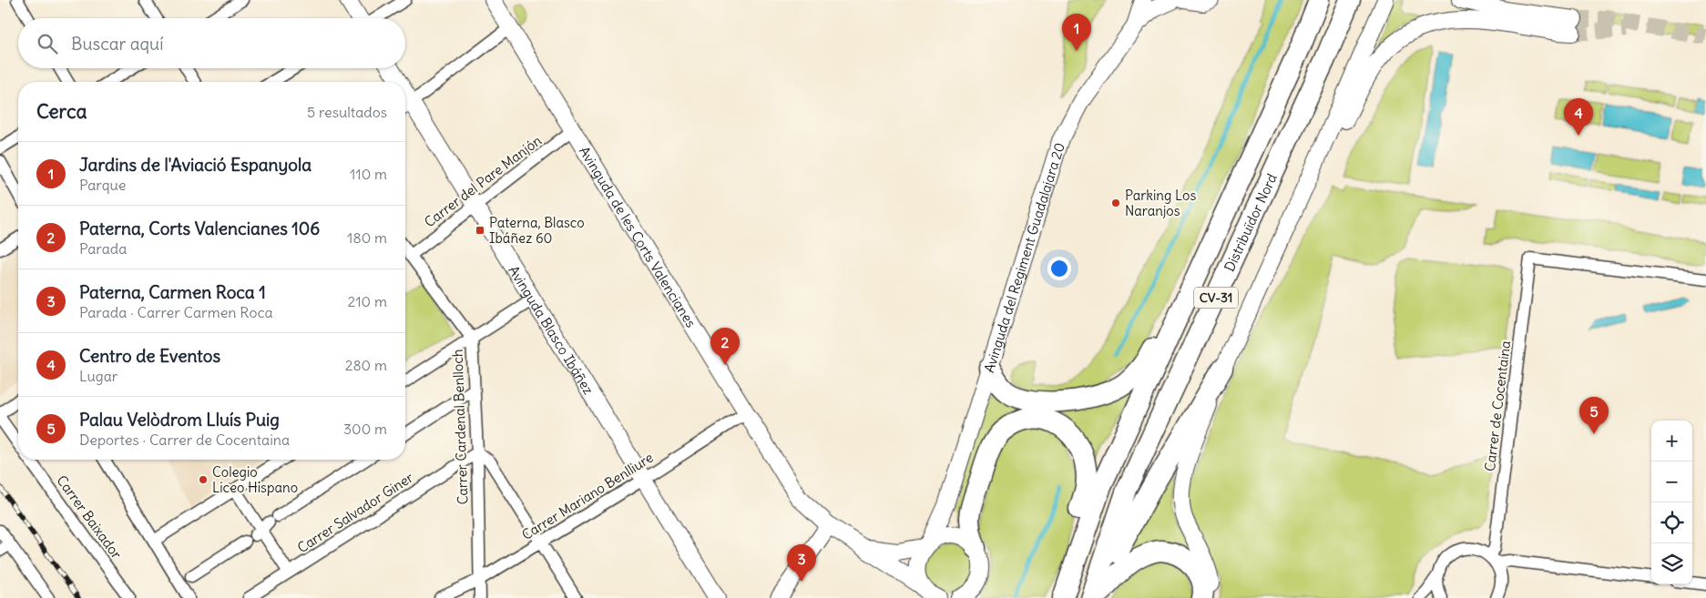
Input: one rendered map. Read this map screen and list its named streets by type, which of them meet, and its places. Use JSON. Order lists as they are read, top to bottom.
{
  "streets": {
    "highway": ["Distribuïdor Nord", "CV-31"],
    "street": [
      "Carrer del Pare Manjón",
      "Avinguda de les Corts Valencianes",
      "Avinguda del Regiment Guadalajara 20",
      "Avinguda Blasco Ibáñez",
      "Carrer de Cocentaina",
      "Carrer Cardenal Benlloch",
      "Carrer Mariano Benlliure",
      "Carrer Salvador Giner",
      "Carrer Baixador"
    ]
  },
  "crossings": [
    ["Carrer del Pare Manjón", "Avinguda de les Corts Valencianes"],
    ["Carrer del Pare Manjón", "Avinguda Blasco Ibáñez"],
    ["Carrer del Pare Manjón", "Carrer Cardenal Benlloch"],
    ["Avinguda de les Corts Valencianes", "Avinguda del Regiment Guadalajara 20"],
    ["Avinguda de les Corts Valencianes", "Carrer Mariano Benlliure"],
    ["Avinguda Blasco Ibáñez", "Carrer Mariano Benlliure"],
    ["Carrer Cardenal Benlloch", "Carrer Mariano Benlliure"],
    ["Carrer Cardenal Benlloch", "Carrer Salvador Giner"]
  ],
  "places": {
    "other": ["Parking Los Naranjos", "Colegio Liceo Hispano"],
    "transit": ["Paterna, Blasco Ibáñez 60"]
  },
  "page": {
    "pins": [
      "1",
      "4",
      "2",
      "5",
      "3"
    ],
    "search": "Buscar aquí",
    "heading": ["Cerca", "5 resultados"],
    "list": [
      {
        "mark": "1",
        "name": "Jardins de l'Aviació Espanyola",
        "note": "Parque",
        "value": "110 m"
      },
      {
        "mark": "2",
        "name": "Paterna, Corts Valencianes 106",
        "note": "Parada",
        "value": "180 m"
      },
      {
        "mark": "3",
        "name": "Paterna, Carmen Roca 1",
        "note": "Parada · Carrer Carmen Roca",
        "value": "210 m"
      },
      {
        "mark": "4",
        "name": "Centro de Eventos",
        "note": "Lugar",
        "value": "280 m"
      },
      {
        "mark": "5",
        "name": "Palau Velòdrom Lluís Puig",
        "note": "Deportes · Carrer de Cocentaina",
        "value": "300 m"
      }
    ],
    "map_buttons": ["+", "−"]
  }
}
